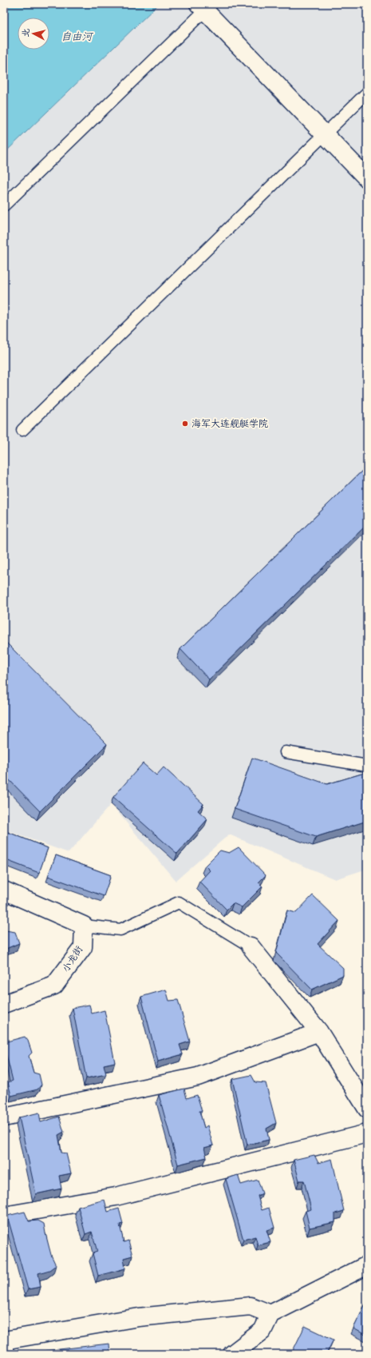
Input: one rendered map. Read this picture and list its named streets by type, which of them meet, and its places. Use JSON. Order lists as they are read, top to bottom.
{
  "streets": {
    "street": ["小龙街"]
  },
  "water": ["自由河"],
  "places": ["海军大连舰艇学院"],
  "north": "left"
}
